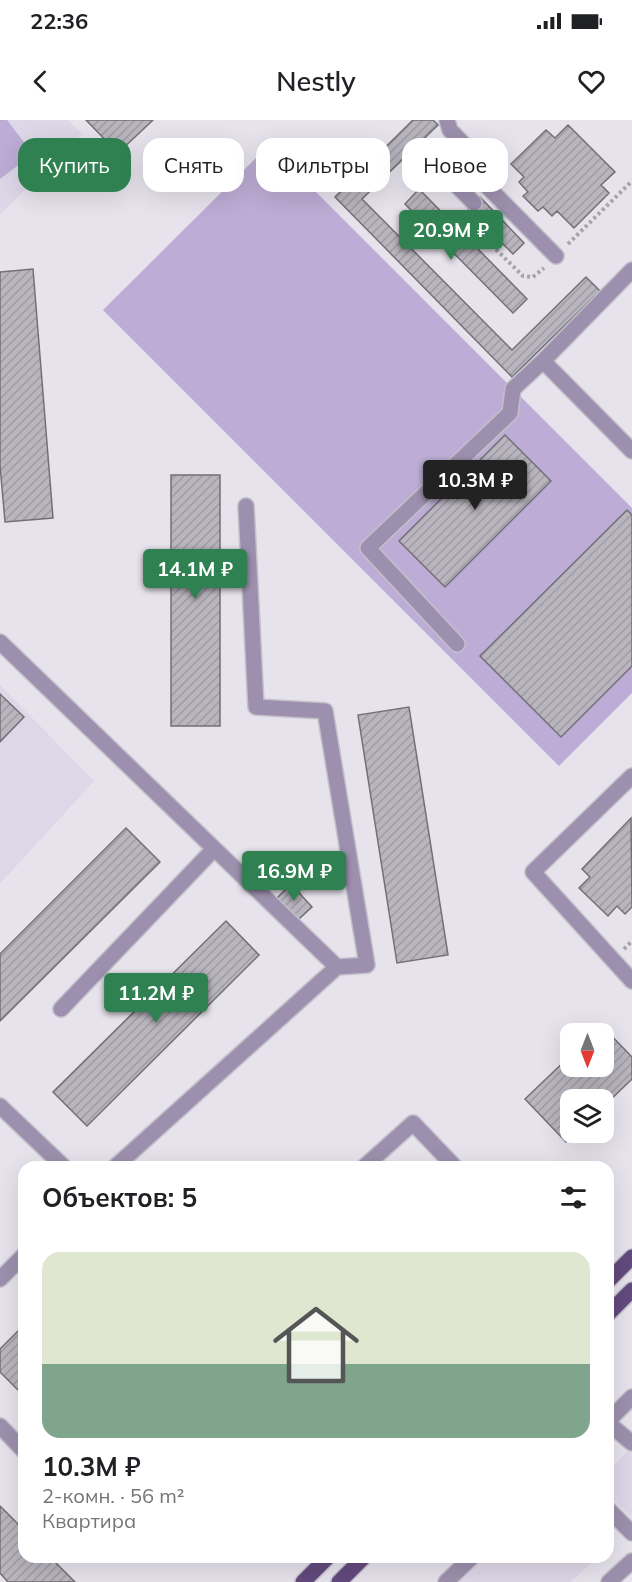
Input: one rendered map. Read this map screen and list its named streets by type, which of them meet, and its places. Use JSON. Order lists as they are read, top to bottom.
{
  "north": "bottom",
  "page": {
    "status": "22:36",
    "header": "Nestly",
    "chip": [
      "Купить",
      "Снять",
      "Фильтры",
      "Новое"
    ],
    "price": [
      "20.9M ₽",
      "10.3M ₽",
      "14.1M ₽",
      "16.9M ₽",
      "11.2M ₽"
    ],
    "heading": "Объектов: 5",
    "list": [
      {
        "name": "10.3M ₽",
        "note": "2-комн. · 56 m² · Квартира"
      }
    ]
  }
}
